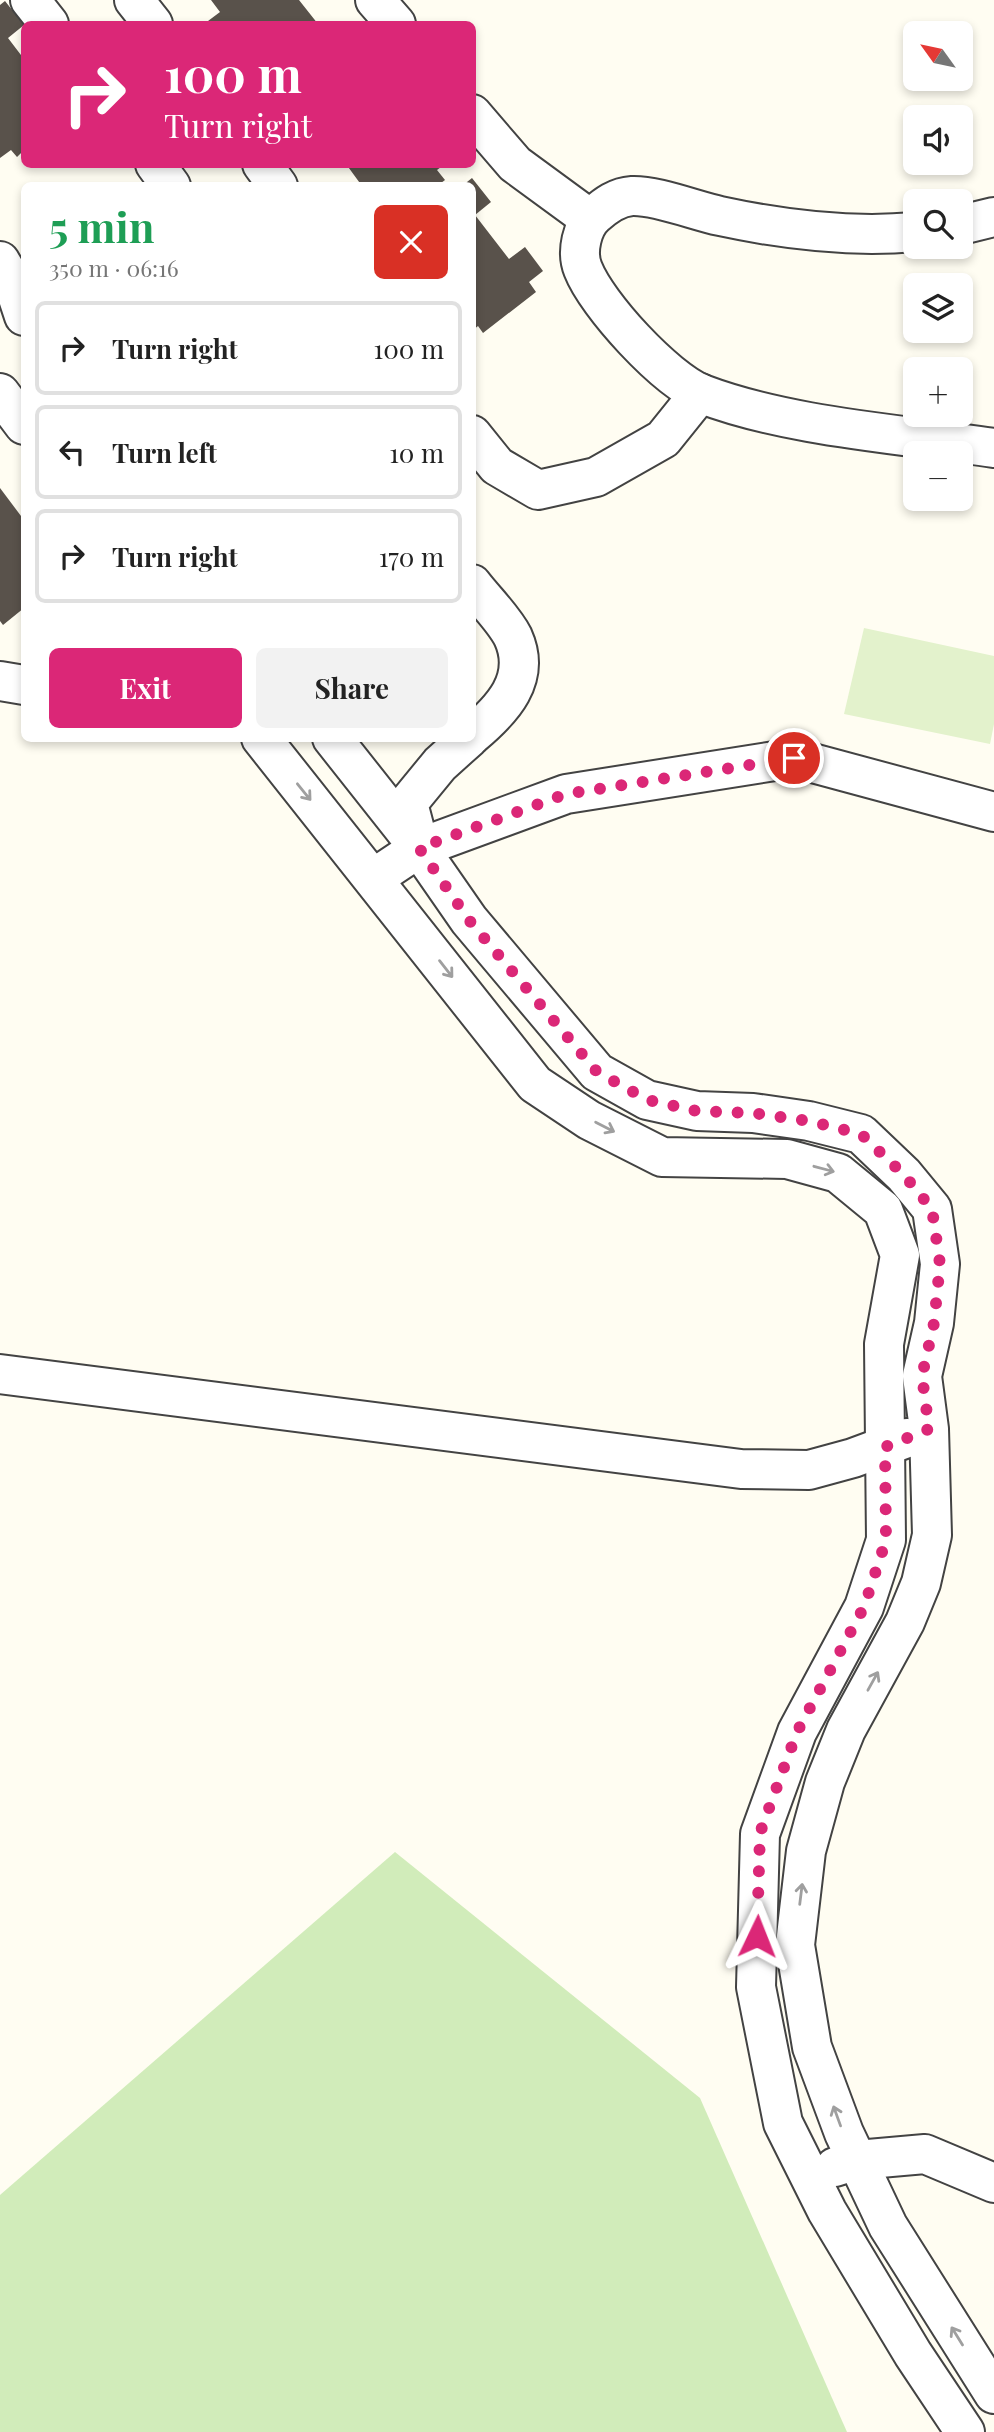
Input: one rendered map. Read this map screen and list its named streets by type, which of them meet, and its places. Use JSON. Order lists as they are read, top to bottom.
{
  "north": "top left",
  "page": {
    "map_buttons": ["+", "−"],
    "turn": ["100 m", "Turn right"],
    "heading": ["5 min", "350 m · 06:16"],
    "list": [
      {
        "name": "Turn right",
        "value": "100 m"
      },
      {
        "name": "Turn left",
        "value": "10 m"
      },
      {
        "name": "Turn right",
        "value": "170 m"
      }
    ],
    "buttons": ["Exit", "Share"]
  }
}
